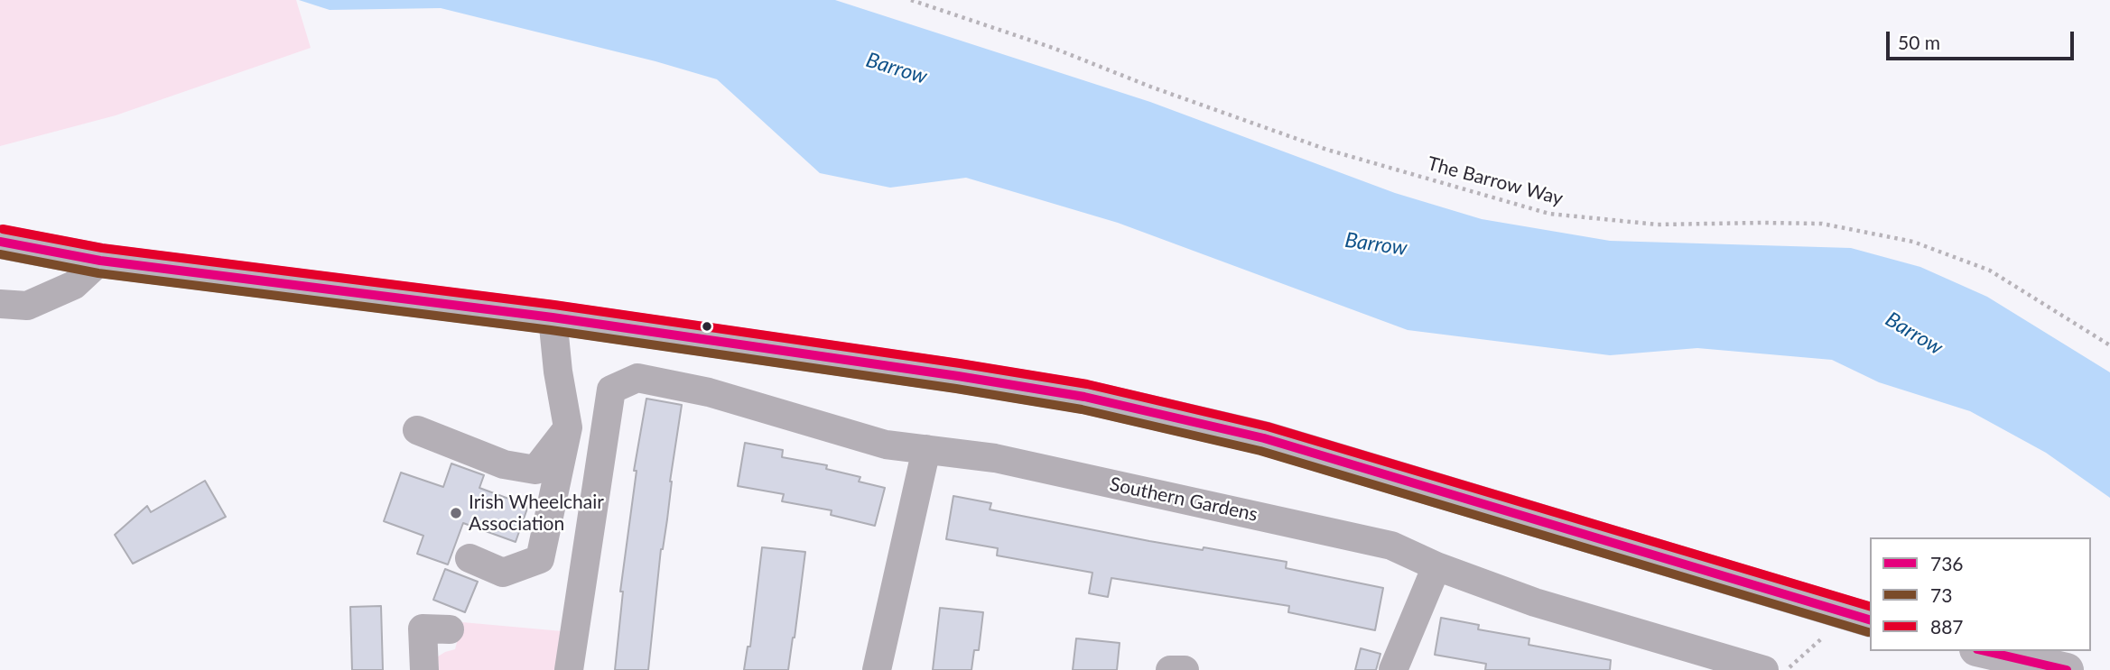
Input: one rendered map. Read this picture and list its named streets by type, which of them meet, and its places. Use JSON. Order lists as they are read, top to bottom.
{
  "streets": {
    "street": ["Southern Gardens"],
    "path": ["The Barrow Way"]
  },
  "water": ["Barrow"],
  "places": ["Irish Wheelchair Association"],
  "lines": ["transit line 887", "transit line 736", "transit line 73"],
  "legend": ["736", "73", "887"],
  "scale_bar": "50 m"
}
